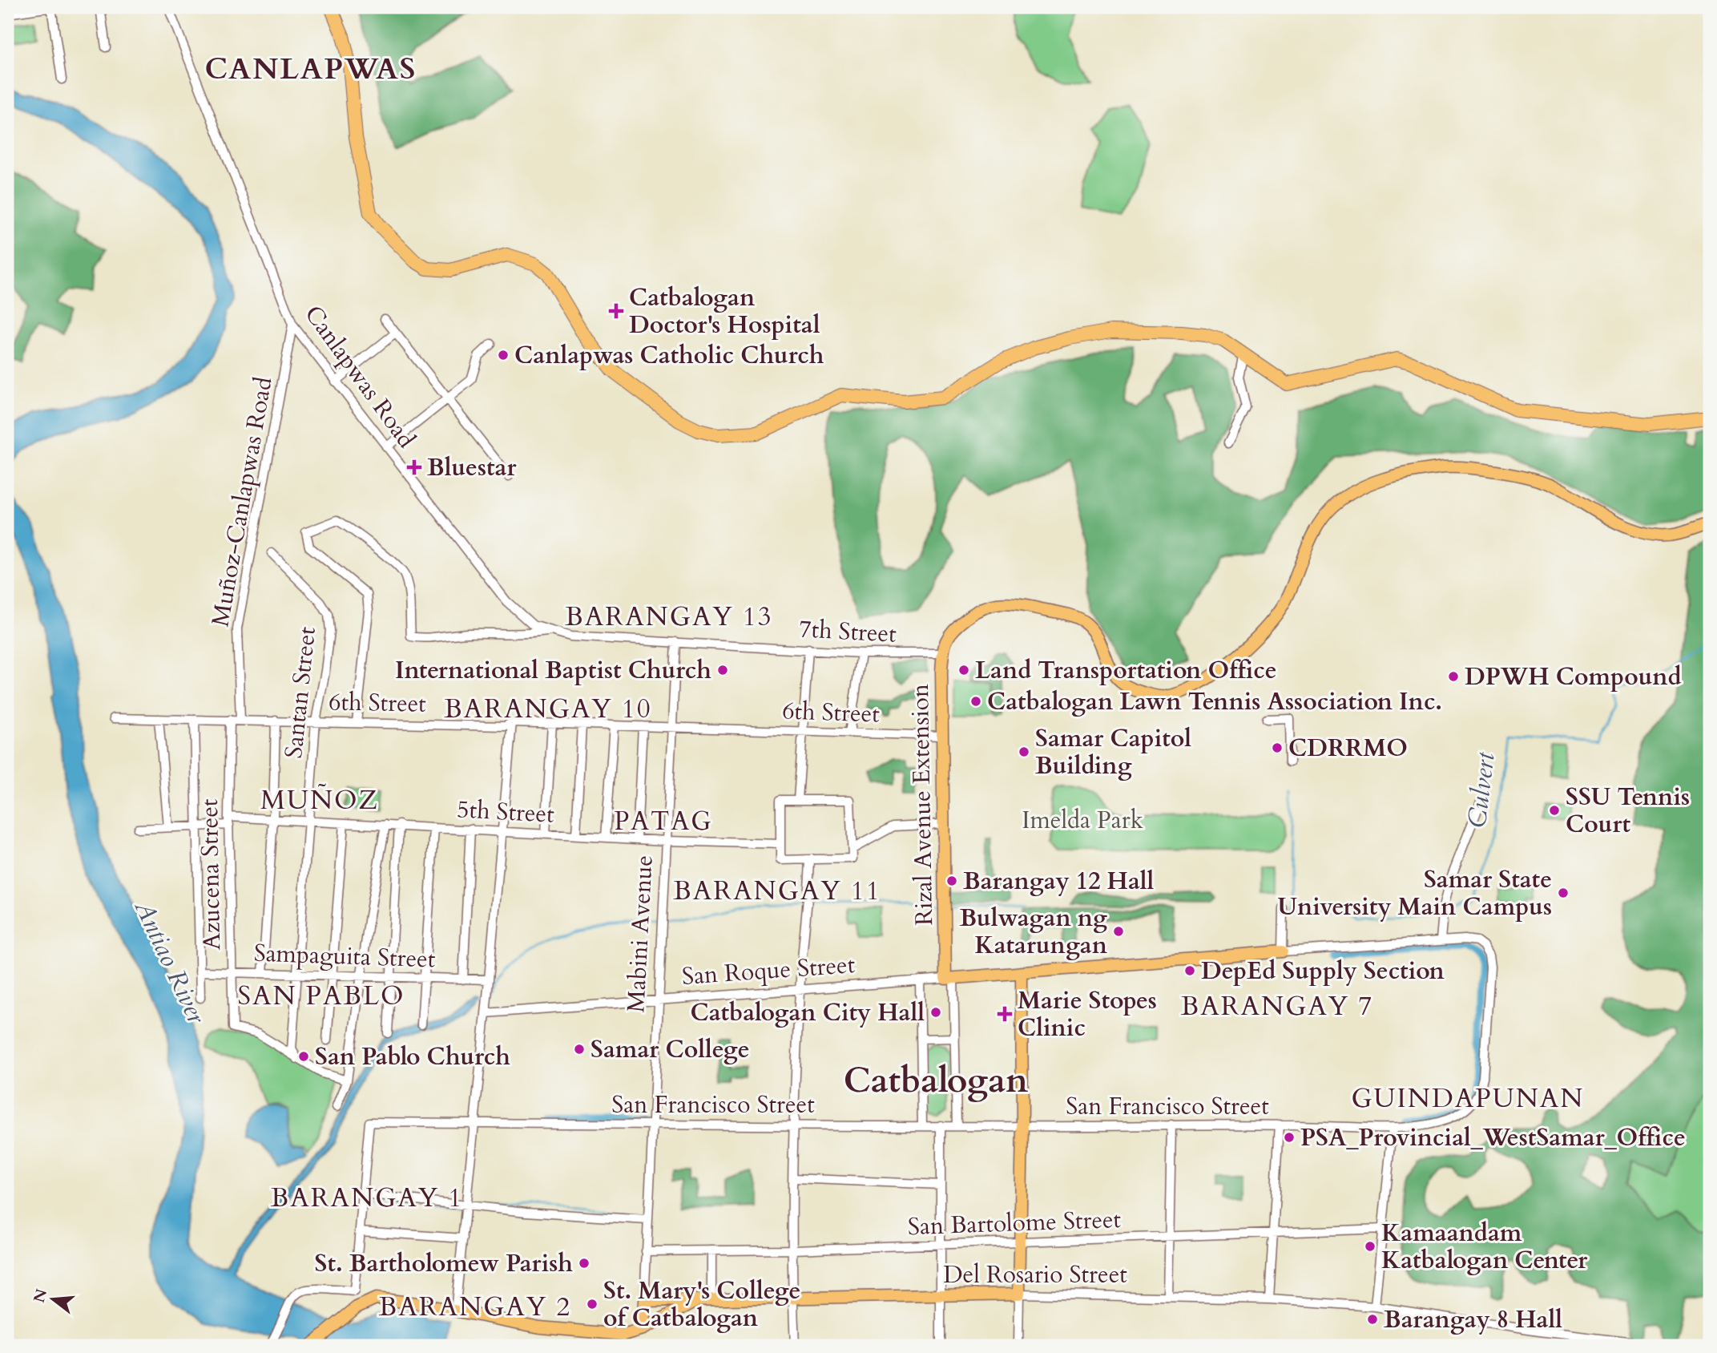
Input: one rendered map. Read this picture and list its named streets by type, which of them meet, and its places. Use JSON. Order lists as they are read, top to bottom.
{
  "streets": {
    "main road": [
      "Rizal Avenue Extension",
      "Mabini Avenue",
      "San Roque Street",
      "Del Rosario Street"
    ],
    "street": [
      "Canlapwas Road",
      "Muñoz-Canlapwas Road",
      "7th Street",
      "Santan Street",
      "6th Street",
      "5th Street",
      "Azucena Street",
      "Sampaguita Street",
      "San Francisco Street",
      "San Bartolome Street"
    ]
  },
  "crossings": [
    ["Canlapwas Road", "Muñoz-Canlapwas Road"],
    ["Canlapwas Road", "7th Street"],
    ["Muñoz-Canlapwas Road", "6th Street"],
    ["7th Street", "Rizal Avenue Extension"],
    ["7th Street", "Mabini Avenue"],
    ["Santan Street", "6th Street"],
    ["Santan Street", "5th Street"],
    ["Santan Street", "Azucena Street"],
    ["Santan Street", "Sampaguita Street"],
    ["6th Street", "Rizal Avenue Extension"],
    ["6th Street", "Azucena Street"],
    ["6th Street", "Mabini Avenue"],
    ["Rizal Avenue Extension", "San Roque Street"],
    ["5th Street", "Azucena Street"],
    ["5th Street", "Mabini Avenue"],
    ["Azucena Street", "Sampaguita Street"],
    ["Mabini Avenue", "San Roque Street"],
    ["Mabini Avenue", "San Francisco Street"],
    ["Mabini Avenue", "San Bartolome Street"],
    ["Mabini Avenue", "Del Rosario Street"],
    ["San Roque Street", "San Francisco Street"]
  ],
  "districts": [
    "CANLAPWAS",
    "BARANGAY 13",
    "BARANGAY 10",
    "MUÑOZ",
    "PATAG",
    "BARANGAY 11",
    "SAN PABLO",
    "BARANGAY 7",
    "Catbalogan",
    "GUINDAPUNAN",
    "BARANGAY 1",
    "BARANGAY 2"
  ],
  "water": ["Culvert", "Antiao River"],
  "parks": ["Imelda Park"],
  "places": {
    "health": ["Catbalogan Doctor's Hospital", "Bluestar", "Marie Stopes Clinic"],
    "other": [
      "Canlapwas Catholic Church",
      "International Baptist Church",
      "Land Transportation Office",
      "DPWH Compound",
      "Catbalogan Lawn Tennis Association Inc.",
      "CDRRMO",
      "Samar Capitol Building",
      "SSU Tennis Court",
      "Barangay 12 Hall",
      "Samar State University Main Campus",
      "Bulwagan ng Katarungan",
      "DepEd Supply Section",
      "Catbalogan City Hall",
      "Samar College",
      "San Pablo Church",
      "PSA_Provincial_WestSamar_Office",
      "Kamaandam Katbalogan Center",
      "St. Bartholomew Parish",
      "St. Mary's College of Catbalogan",
      "Barangay 8 Hall"
    ]
  },
  "north": "left"
}
